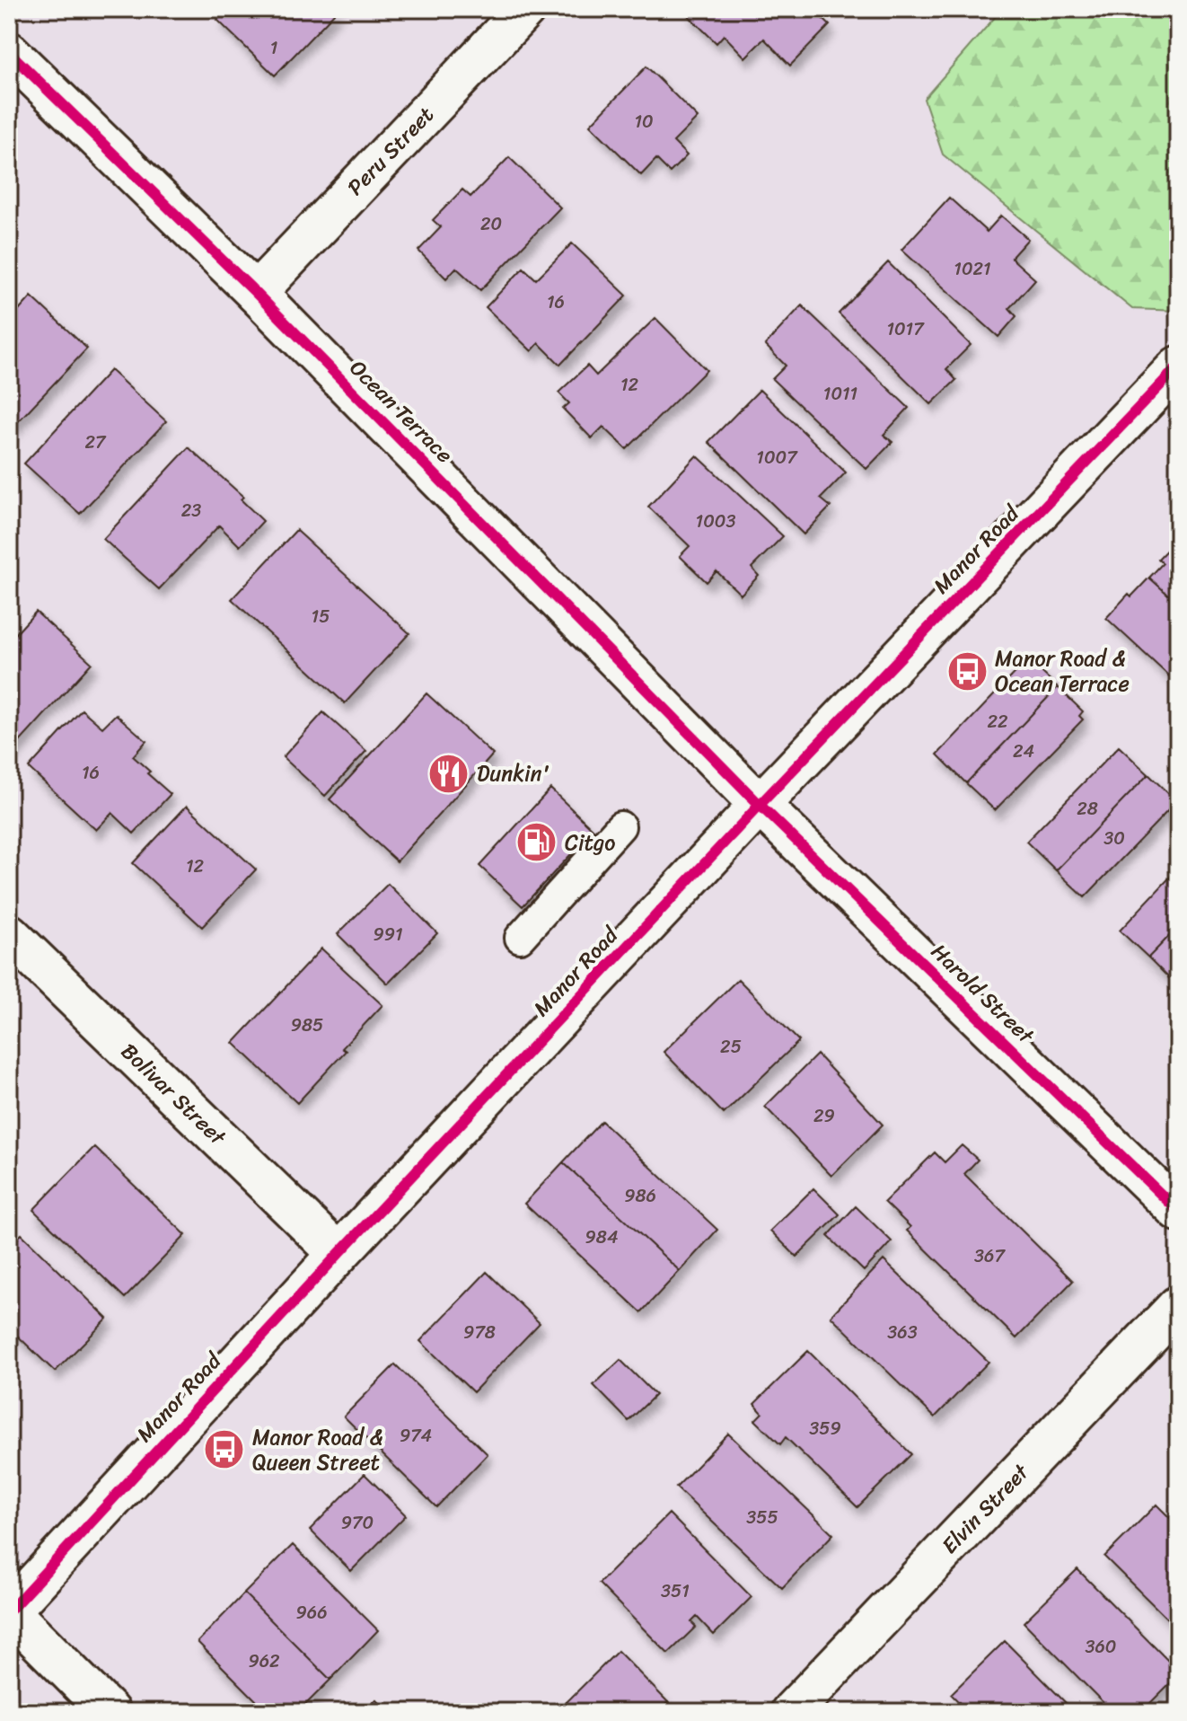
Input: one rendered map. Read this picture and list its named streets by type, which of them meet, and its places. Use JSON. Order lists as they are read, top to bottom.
{
  "streets": {
    "street": [
      "Peru Street",
      "Ocean Terrace",
      "Manor Road",
      "Harold Street",
      "Bolivar Street",
      "Elvin Street"
    ]
  },
  "crossings": [
    ["Peru Street", "Ocean Terrace"],
    ["Ocean Terrace", "Manor Road"],
    ["Ocean Terrace", "Harold Street"],
    ["Manor Road", "Harold Street"],
    ["Manor Road", "Bolivar Street"]
  ],
  "places": {
    "bus stop": ["Manor Road & Ocean Terrace", "Manor Road & Queen Street"],
    "restaurant": ["Dunkin'"],
    "fuel station": ["Citgo"]
  },
  "house_numbers": [
    "1",
    "10",
    "20",
    "1021",
    "16",
    "1017",
    "12",
    "1011",
    "27",
    "1007",
    "23",
    "1003",
    "15",
    "22",
    "24",
    "16",
    "28",
    "30",
    "12",
    "991",
    "985",
    "25",
    "29",
    "986",
    "984",
    "367",
    "978",
    "363",
    "359",
    "974",
    "355",
    "970",
    "351",
    "966",
    "360",
    "962"
  ]
}
